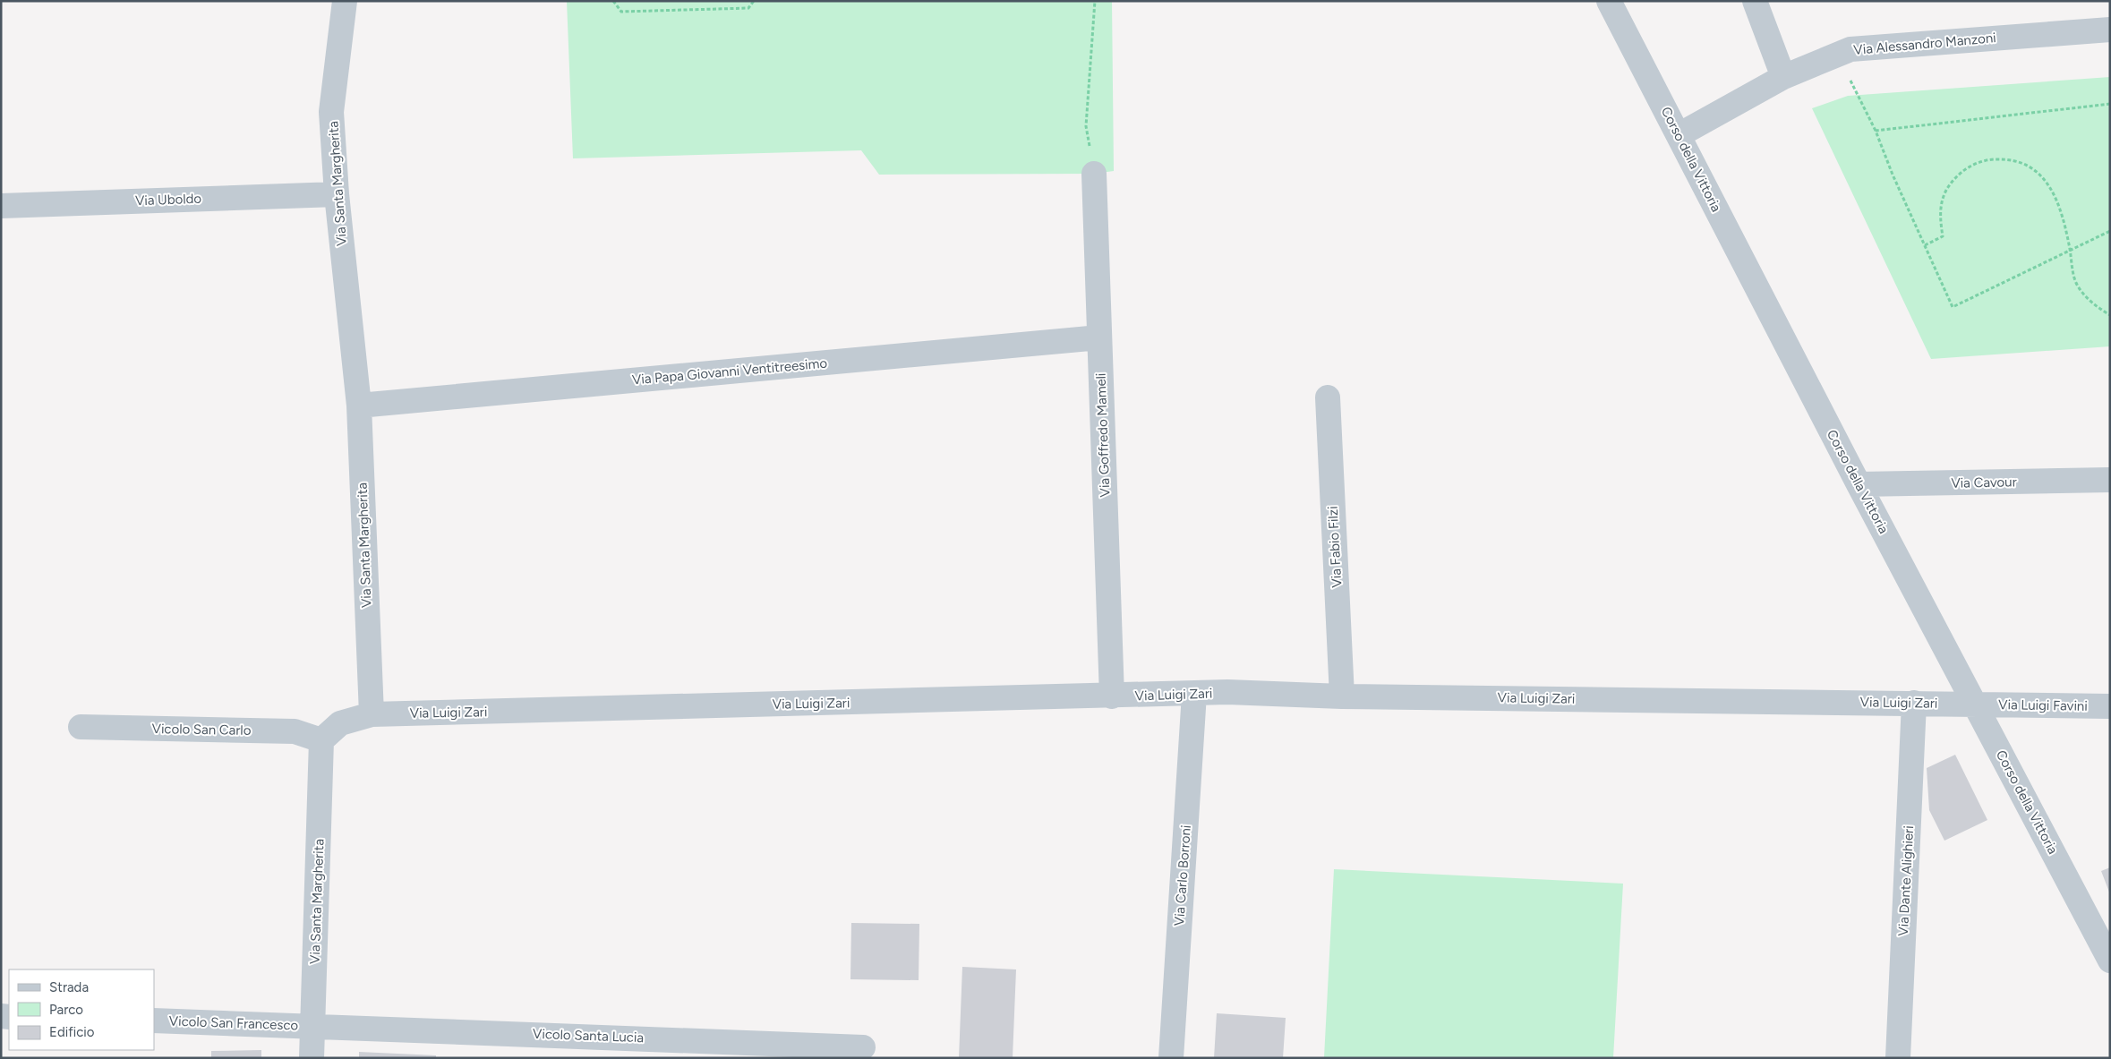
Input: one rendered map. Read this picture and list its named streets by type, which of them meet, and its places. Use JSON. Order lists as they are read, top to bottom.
{
  "streets": {
    "street": [
      "Via Alessandro Manzoni",
      "Corso della Vittoria",
      "Via Santa Margherita",
      "Via Uboldo",
      "Via Papa Giovanni Ventitreesimo",
      "Via Goffredo Mameli",
      "Via Cavour",
      "Via Fabio Filzi",
      "Via Luigi Zari",
      "Via Luigi Favini",
      "Vicolo San Carlo",
      "Via Carlo Borroni",
      "Via Dante Alighieri",
      "Vicolo San Francesco",
      "Vicolo Santa Lucia"
    ]
  },
  "crossings": [
    ["Via Alessandro Manzoni", "Corso della Vittoria"],
    ["Corso della Vittoria", "Via Cavour"],
    ["Corso della Vittoria", "Via Luigi Zari"],
    ["Corso della Vittoria", "Via Luigi Favini"],
    ["Via Santa Margherita", "Via Uboldo"],
    ["Via Santa Margherita", "Via Papa Giovanni Ventitreesimo"],
    ["Via Santa Margherita", "Via Luigi Zari"],
    ["Via Santa Margherita", "Vicolo San Carlo"],
    ["Via Santa Margherita", "Vicolo San Francesco"],
    ["Via Santa Margherita", "Vicolo Santa Lucia"],
    ["Via Papa Giovanni Ventitreesimo", "Via Goffredo Mameli"],
    ["Via Goffredo Mameli", "Via Luigi Zari"],
    ["Via Fabio Filzi", "Via Luigi Zari"],
    ["Via Luigi Zari", "Via Luigi Favini"],
    ["Via Luigi Zari", "Via Carlo Borroni"],
    ["Via Luigi Zari", "Via Dante Alighieri"],
    ["Vicolo San Francesco", "Vicolo Santa Lucia"]
  ],
  "legend": ["Strada", "Parco", "Edificio"]
}
